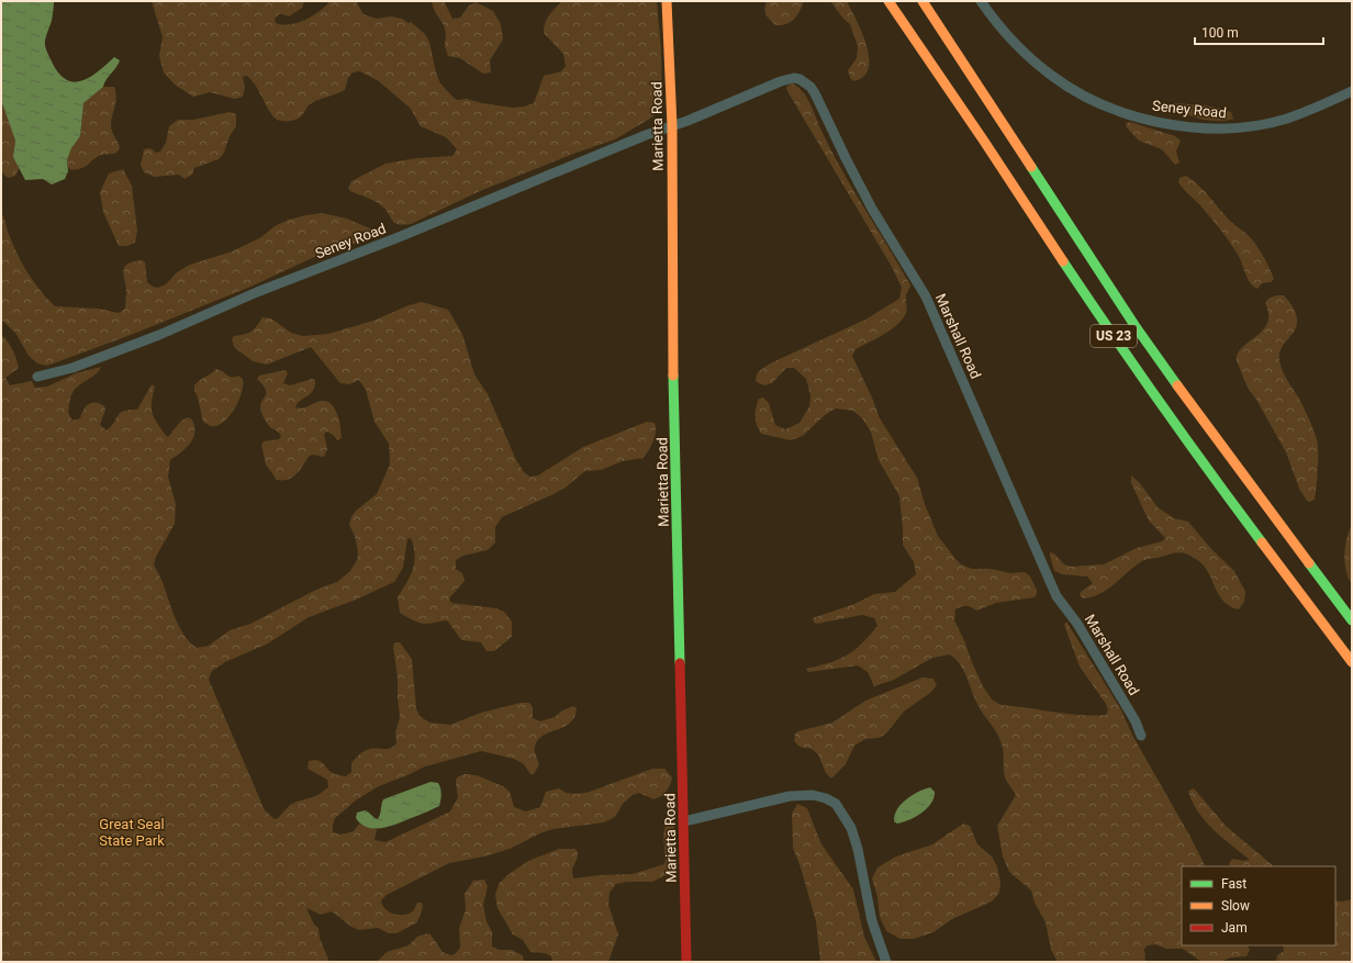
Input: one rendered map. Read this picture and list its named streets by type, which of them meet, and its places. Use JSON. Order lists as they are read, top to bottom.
{
  "streets": {
    "main road": ["Marietta Road", "US 23"],
    "street": ["Seney Road", "Marshall Road"]
  },
  "crossings": [
    ["Seney Road", "Marietta Road"],
    ["Seney Road", "Marshall Road"],
    ["Marietta Road", "Marshall Road"]
  ],
  "parks": ["Great Seal State Park"],
  "legend": ["Fast", "Slow", "Jam"],
  "scale_bar": "100 m"
}
